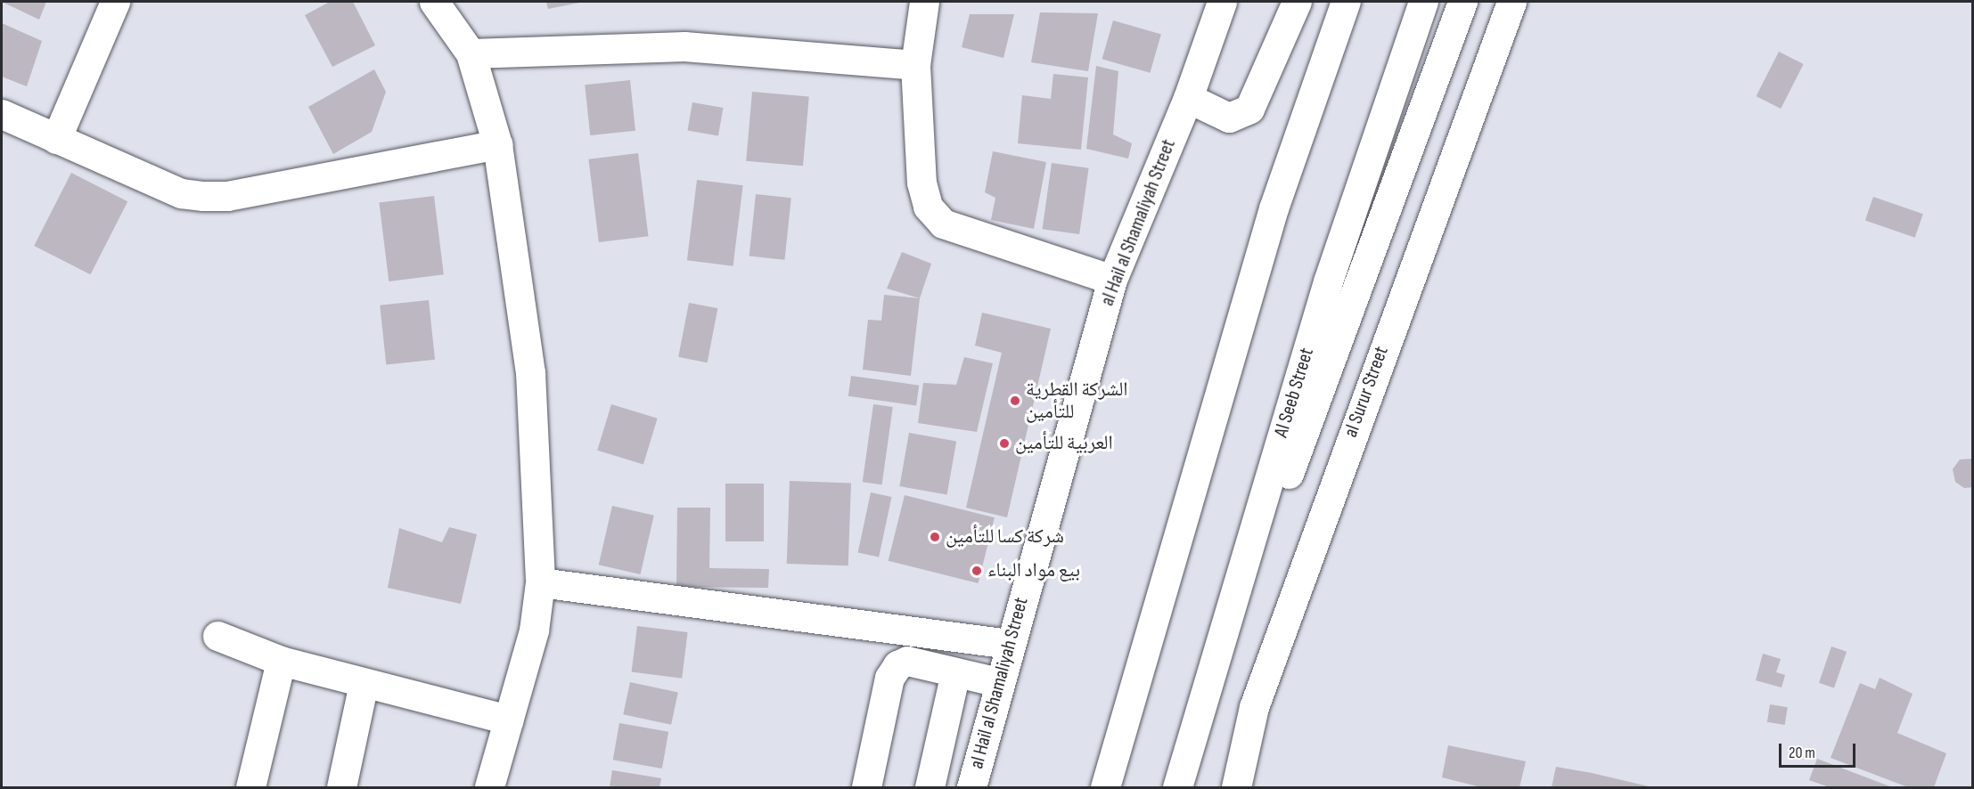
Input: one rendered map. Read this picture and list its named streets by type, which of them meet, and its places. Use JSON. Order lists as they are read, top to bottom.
{
  "streets": {
    "main road": ["al Hail al Shamaliyah Street", "al Surur Street", "Al Seeb Street"]
  },
  "places": [
    "الشركة القطرية للتأمين",
    "العربية للتأمين",
    "شركة كسا للتأمين",
    "بيع مواد البناء"
  ],
  "scale_bar": "20 m"
}
